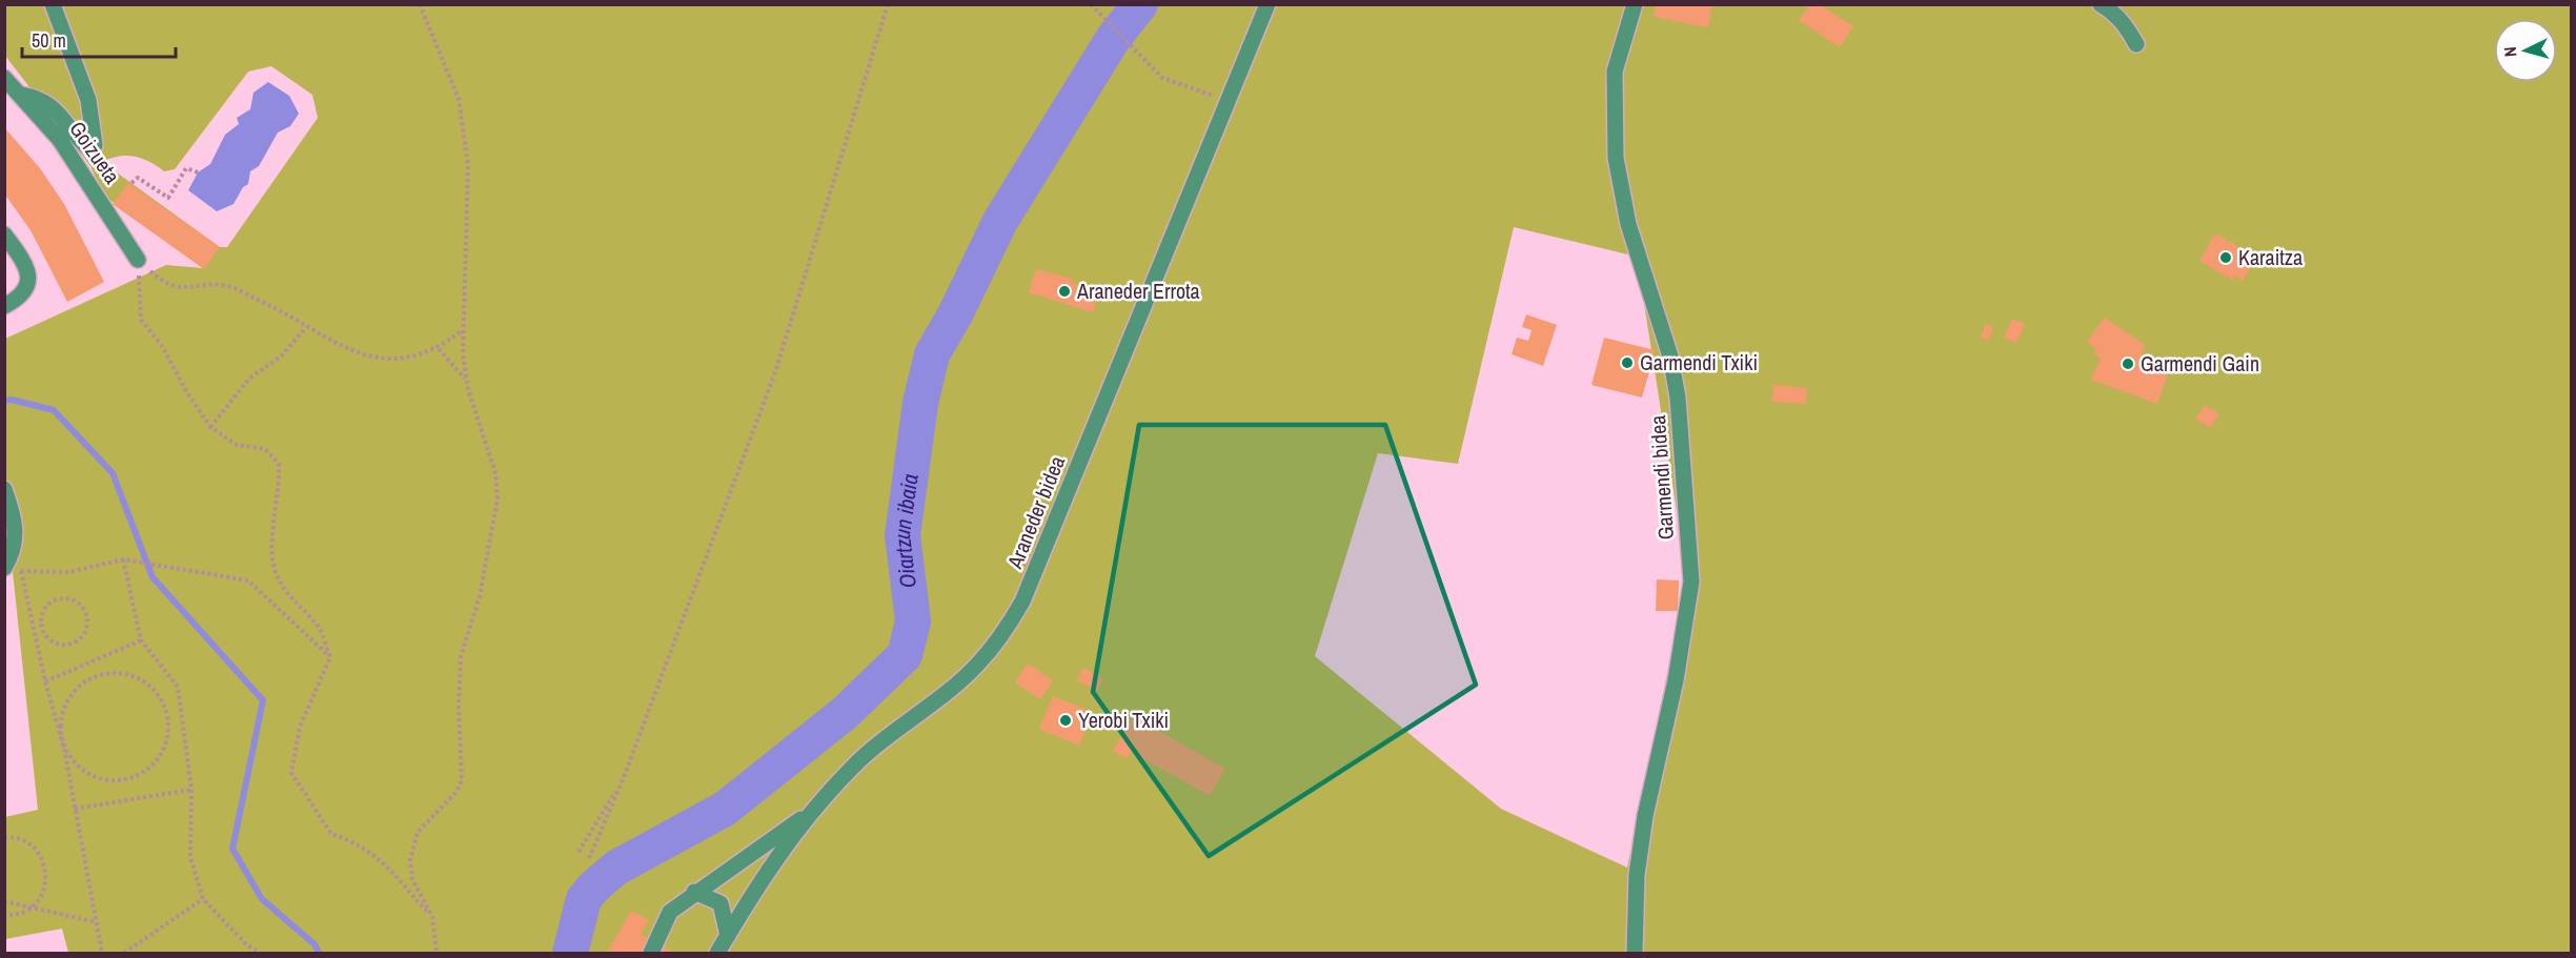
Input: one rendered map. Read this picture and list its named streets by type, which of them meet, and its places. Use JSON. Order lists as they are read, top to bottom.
{
  "streets": {
    "street": ["Goizueta", "Garmendi bidea", "Araneder bidea"]
  },
  "water": ["Oiartzun ibaia"],
  "places": [
    "Karaitza",
    "Araneder Errota",
    "Garmendi Txiki",
    "Garmendi Gain",
    "Yerobi Txiki"
  ],
  "scale_bar": "50 m",
  "north": "left"
}
